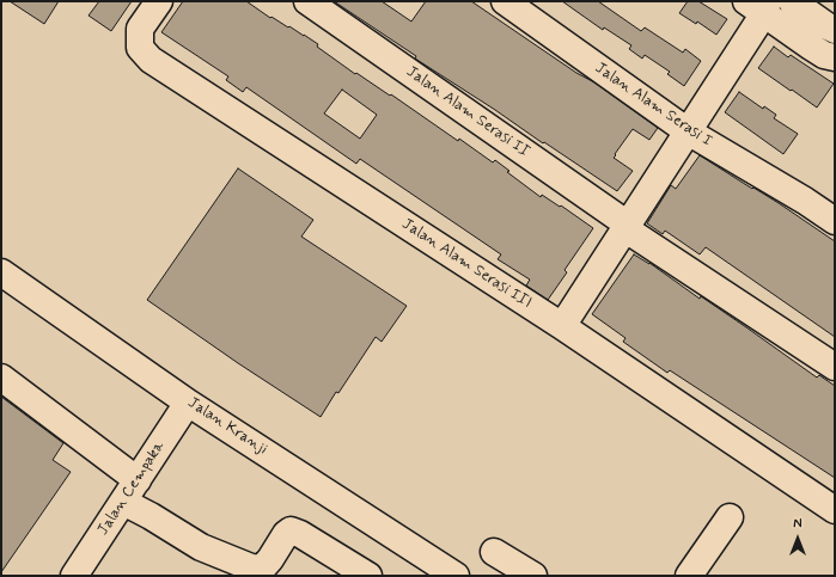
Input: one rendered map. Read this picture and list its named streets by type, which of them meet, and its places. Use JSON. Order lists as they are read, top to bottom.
{
  "streets": {
    "street": [
      "Jalan Alam Serasi I",
      "Jalan Alam Serasi II",
      "Jalan Alam Serasi III",
      "Jalan Kranji",
      "Jalan Cempaka"
    ]
  },
  "crossings": [
    ["Jalan Kranji", "Jalan Cempaka"]
  ],
  "north": "top"
}
